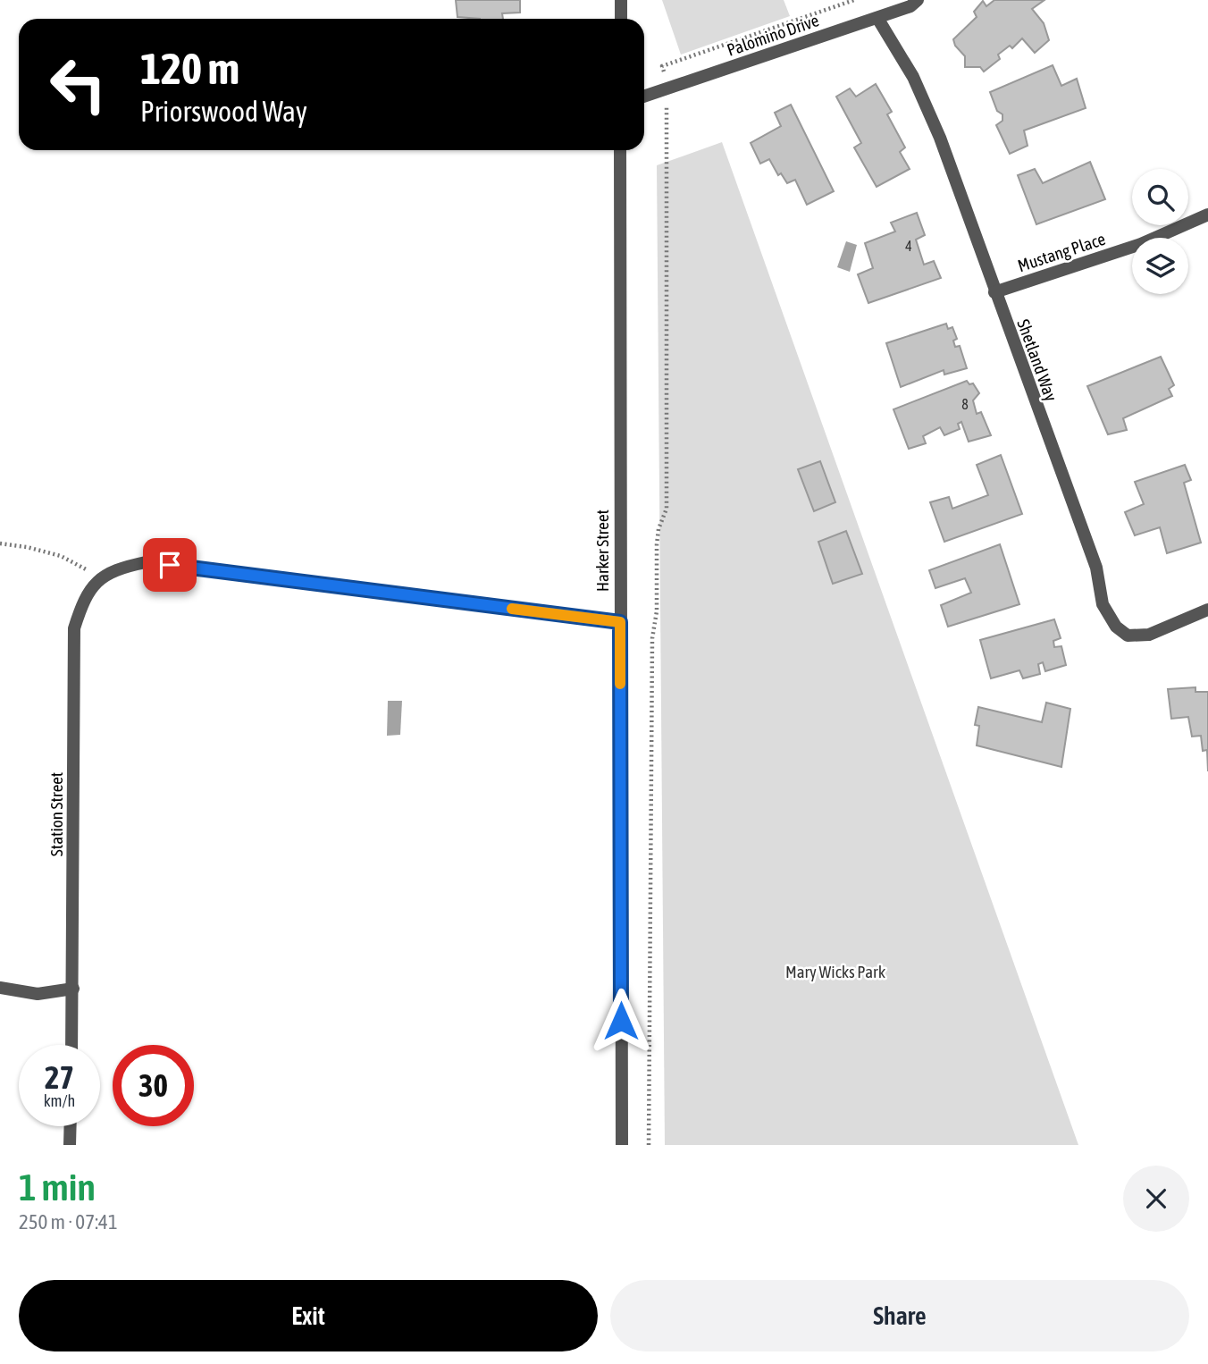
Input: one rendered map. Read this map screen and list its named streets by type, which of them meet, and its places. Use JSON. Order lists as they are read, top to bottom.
{
  "streets": {
    "street": [
      "Palomino Drive",
      "Mustang Place",
      "Shetland Way",
      "Harker Street",
      "Station Street"
    ]
  },
  "crossings": [
    ["Palomino Drive", "Shetland Way"],
    ["Mustang Place", "Shetland Way"]
  ],
  "parks": ["Mary Wicks Park"],
  "house_numbers": ["4", "8"],
  "page": {
    "turn": ["120 m", "Priorswood Way"],
    "speed": "27 km/h",
    "limit": "30",
    "heading": ["1 min", "250 m · 07:41"],
    "buttons": ["Exit", "Share"]
  }
}
